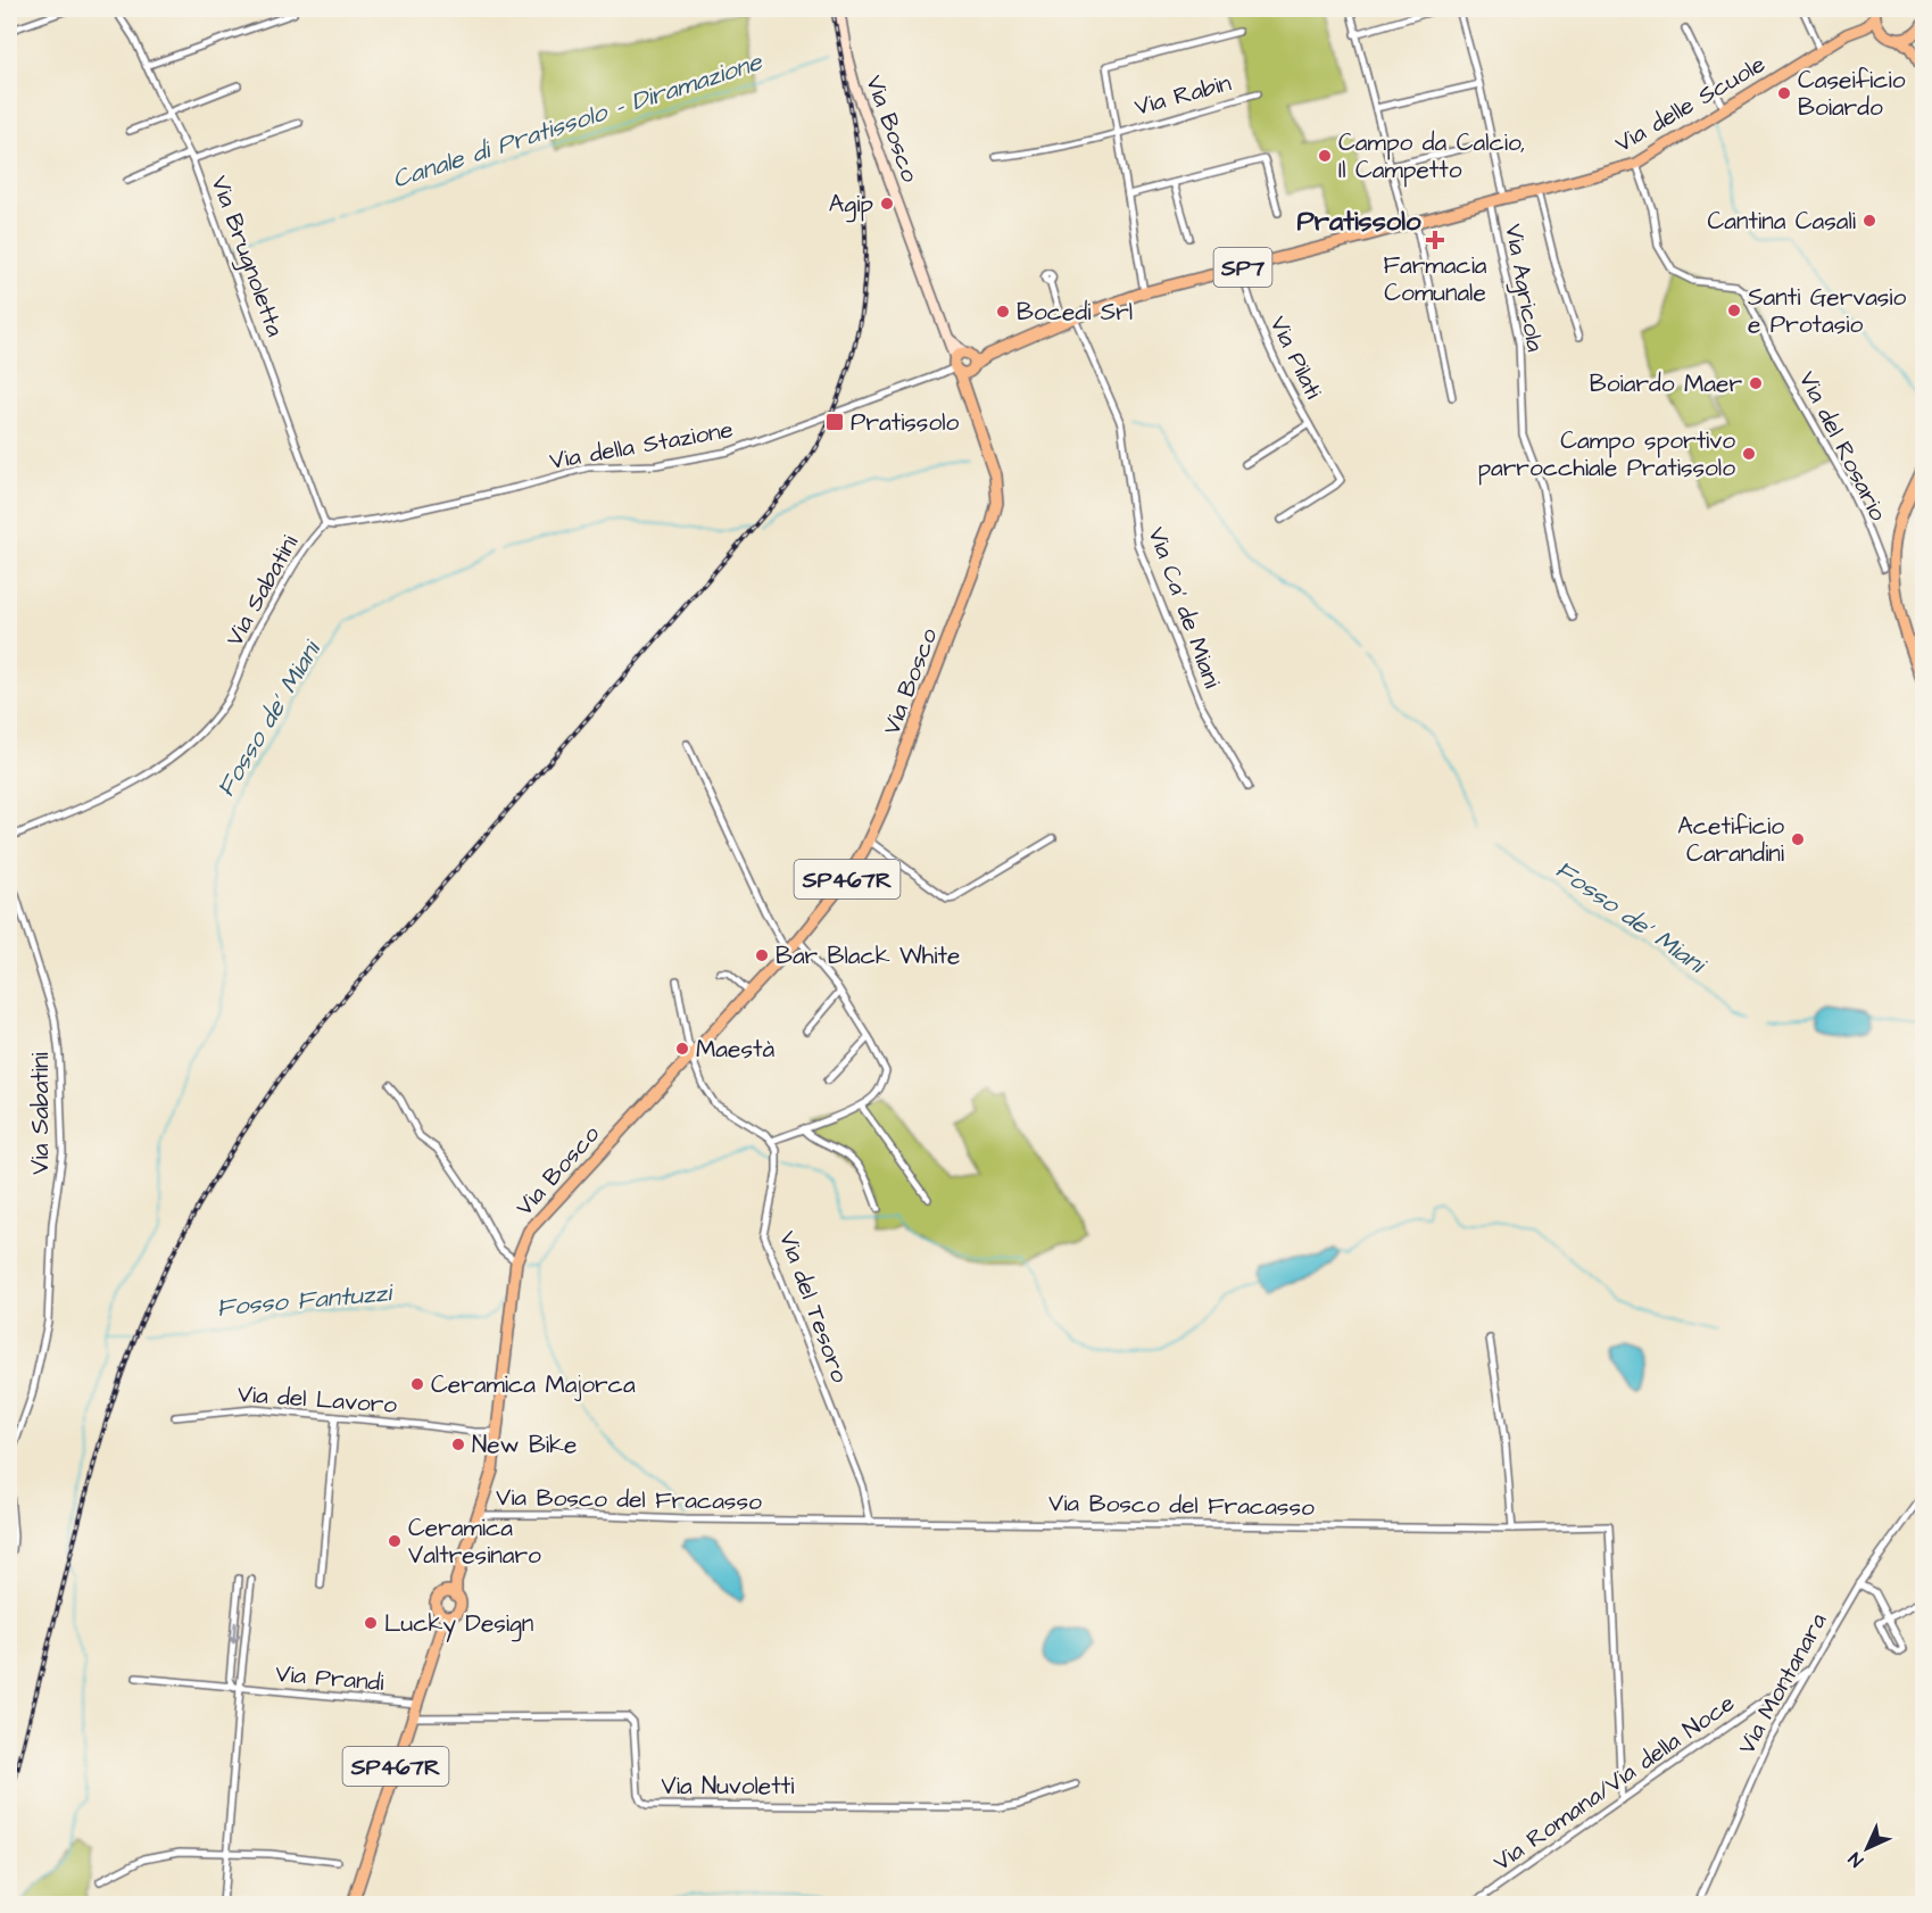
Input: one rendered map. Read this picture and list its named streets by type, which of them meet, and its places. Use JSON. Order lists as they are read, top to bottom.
{
  "streets": {
    "main road": [
      "Via delle Scuole",
      "Via Bosco",
      "SP7",
      "SP467R"
    ],
    "street": [
      "Via Rabin",
      "Via Brugnoletta",
      "Via Agricola",
      "Via Pilati",
      "Via della Stazione",
      "Via del Rosario",
      "Via Sabatini",
      "Via Ca' de Miani",
      "Via del Tesoro",
      "Via del Lavoro",
      "Via Bosco del Fracasso",
      "Via Prandi",
      "Via Montanara",
      "Via Romana/Via della Noce",
      "Via Nuvoletti"
    ]
  },
  "crossings": [
    ["Via delle Scuole", "Via Bosco"],
    ["Via delle Scuole", "Via Agricola"],
    ["Via delle Scuole", "Via Pilati"],
    ["Via delle Scuole", "Via della Stazione"],
    ["Via delle Scuole", "Via del Rosario"],
    ["Via delle Scuole", "Via Ca' de Miani"],
    ["Via Bosco", "Via della Stazione"],
    ["Via Bosco", "Via del Lavoro"],
    ["Via Bosco", "Via Bosco del Fracasso"],
    ["Via Bosco", "Via Prandi"],
    ["Via Bosco", "Via Nuvoletti"],
    ["Via Brugnoletta", "Via della Stazione"],
    ["Via Brugnoletta", "Via Sabatini"],
    ["Via della Stazione", "Via Sabatini"],
    ["Via del Tesoro", "Via Bosco del Fracasso"],
    ["Via Bosco del Fracasso", "Via Romana/Via della Noce"],
    ["Via Montanara", "Via Romana/Via della Noce"]
  ],
  "districts": ["Pratissolo"],
  "water": ["Canale di Pratissolo - Diramazione", "Fosso de' Miani", "Fosso Fantuzzi"],
  "places": {
    "other": [
      "Caseificio Boiardo",
      "Campo da Calcio, Il Campetto",
      "Agip",
      "Cantina Casali",
      "Santi Gervasio e Protasio",
      "Bocedi Srl",
      "Boiardo Maer",
      "Campo sportivo parrocchiale Pratissolo",
      "Acetificio Carandini",
      "Bar Black White",
      "Maestà",
      "Ceramica Majorca",
      "New Bike",
      "Ceramica Valtresinaro",
      "Lucky Design"
    ],
    "health": ["Farmacia Comunale"],
    "transit": ["Pratissolo"]
  },
  "north": "bottom left"
}
